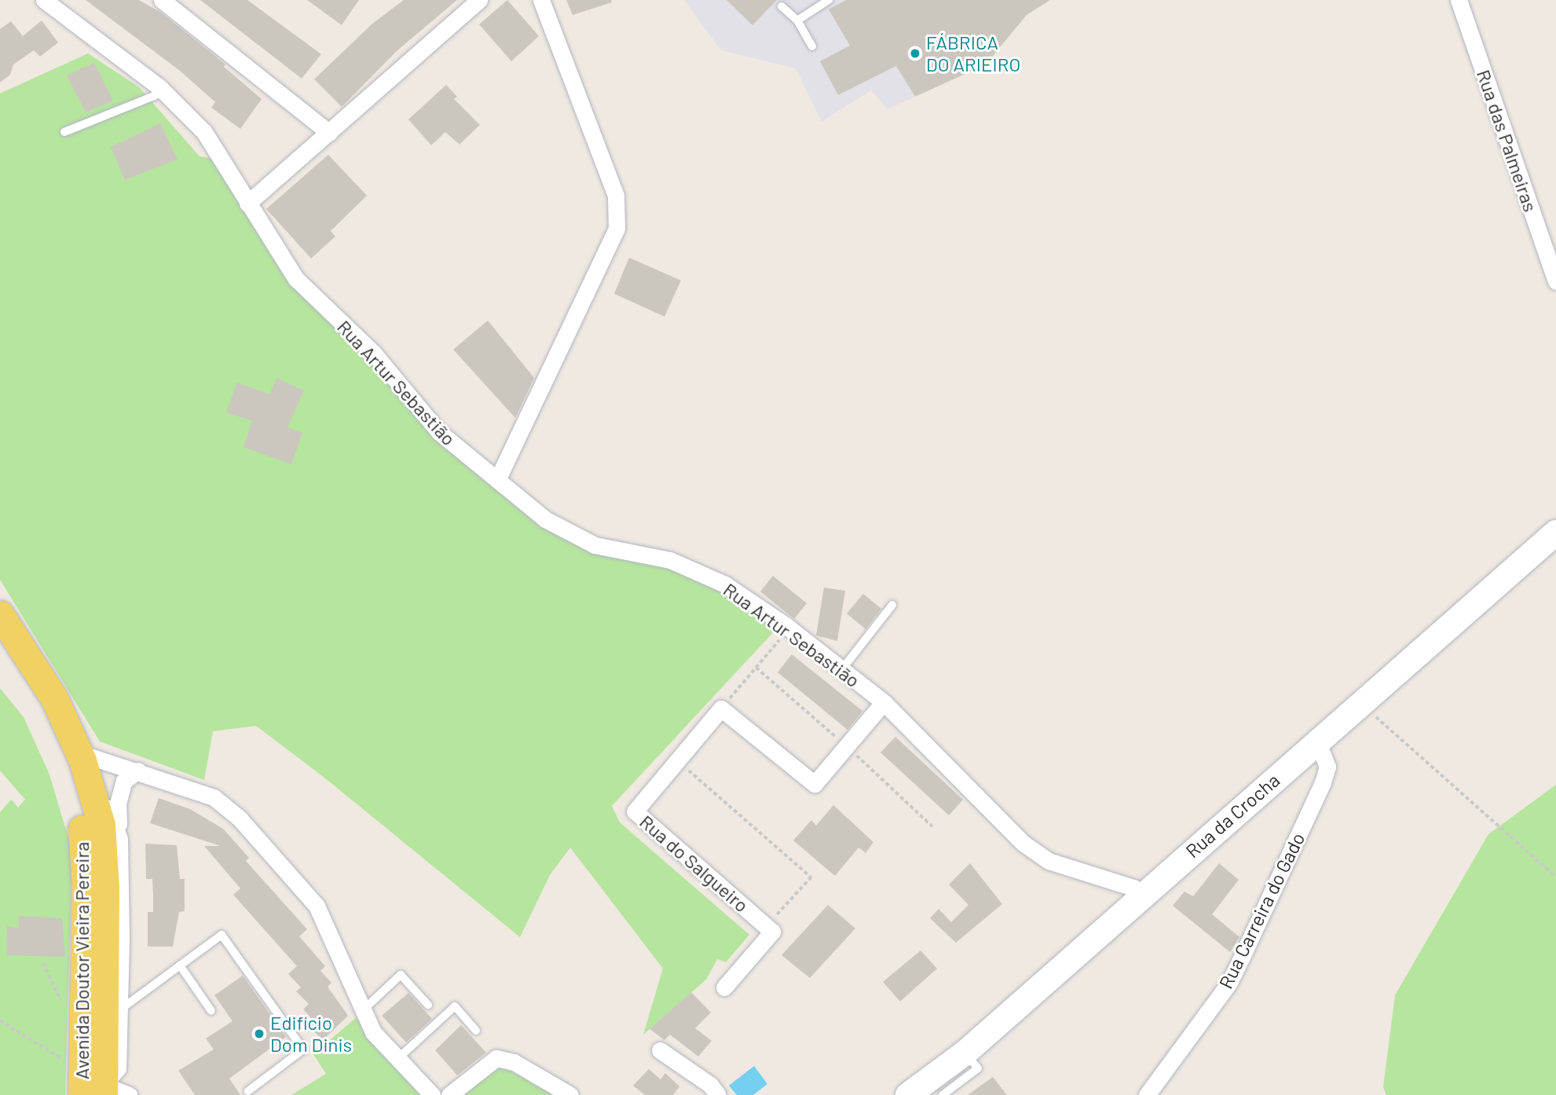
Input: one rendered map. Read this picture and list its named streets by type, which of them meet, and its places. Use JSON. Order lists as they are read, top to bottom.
{
  "streets": {
    "main road": ["Avenida Doutor Vieira Pereira"],
    "street": [
      "Rua das Palmeiras",
      "Rua Artur Sebastião",
      "Rua da Crocha",
      "Rua do Salgueiro",
      "Rua Carreira do Gado"
    ]
  },
  "crossings": [
    ["Rua Artur Sebastião", "Rua da Crocha"],
    ["Rua da Crocha", "Rua Carreira do Gado"]
  ],
  "places": ["FÁBRICA DO ARIEIRO", "Edifício Dom Dinis"]
}
